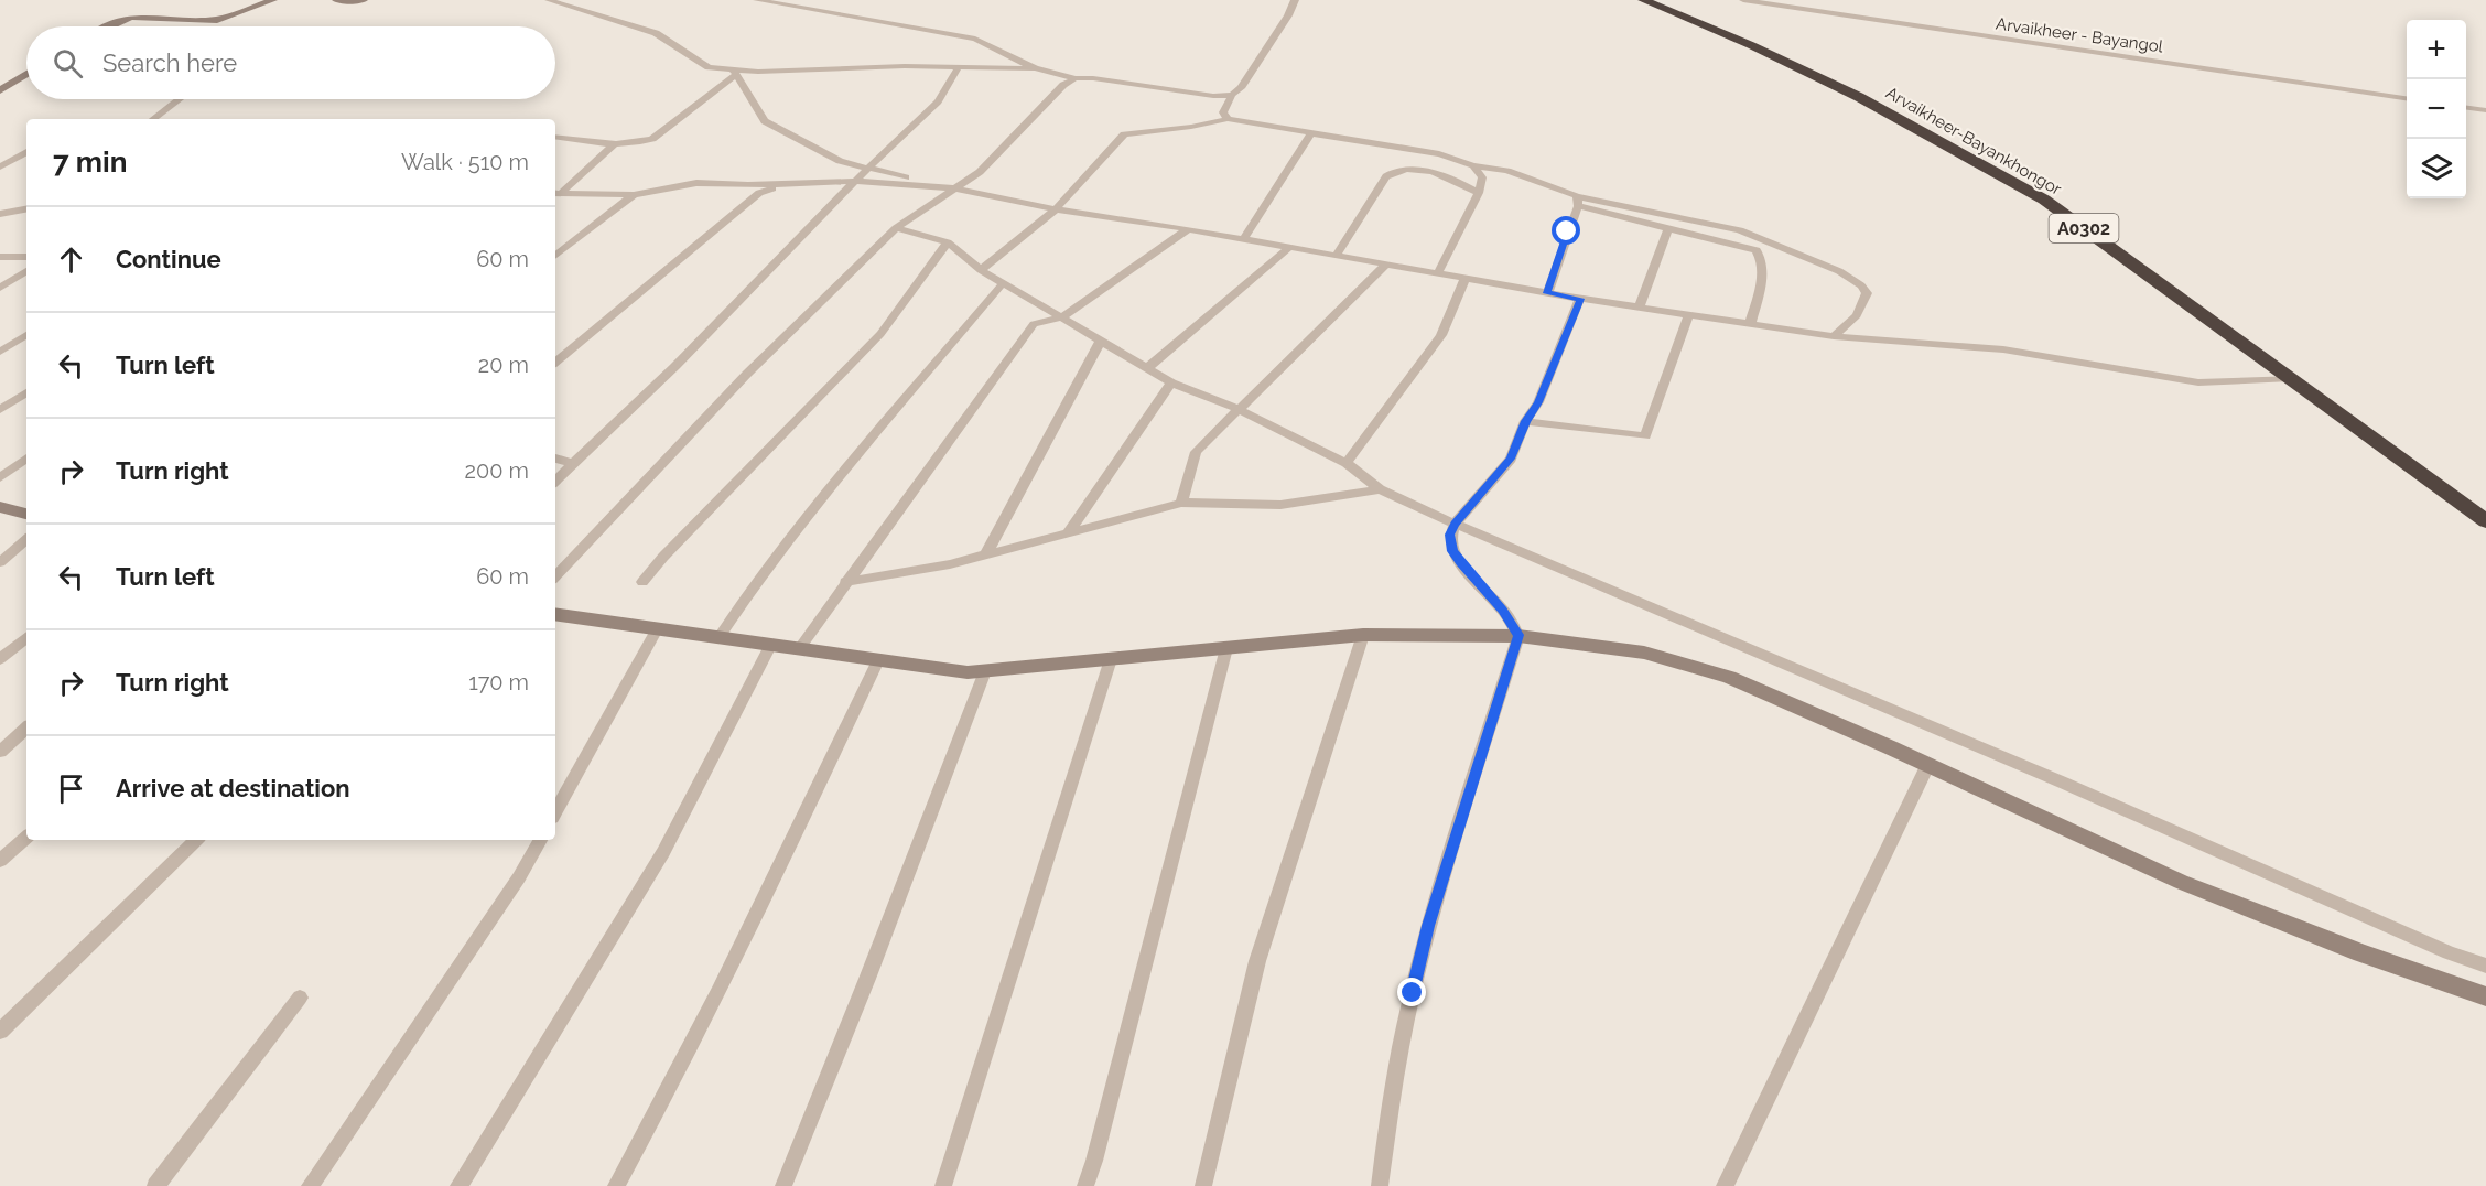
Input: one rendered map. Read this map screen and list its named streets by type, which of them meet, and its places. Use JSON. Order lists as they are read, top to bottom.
{
  "streets": {
    "highway": ["Arvaikheer-Bayankhongor", "A0302"],
    "street": ["Arvaikheer - Bayangol"]
  },
  "page": {
    "map_buttons": ["+", "−"],
    "search": "Search here",
    "heading": ["7 min", "Walk · 510 m"],
    "list": [
      ["Continue", "60 m"],
      ["Turn left", "20 m"],
      ["Turn right", "200 m"],
      ["Turn left", "60 m"],
      ["Turn right", "170 m"],
      "Arrive at destination"
    ]
  }
}
